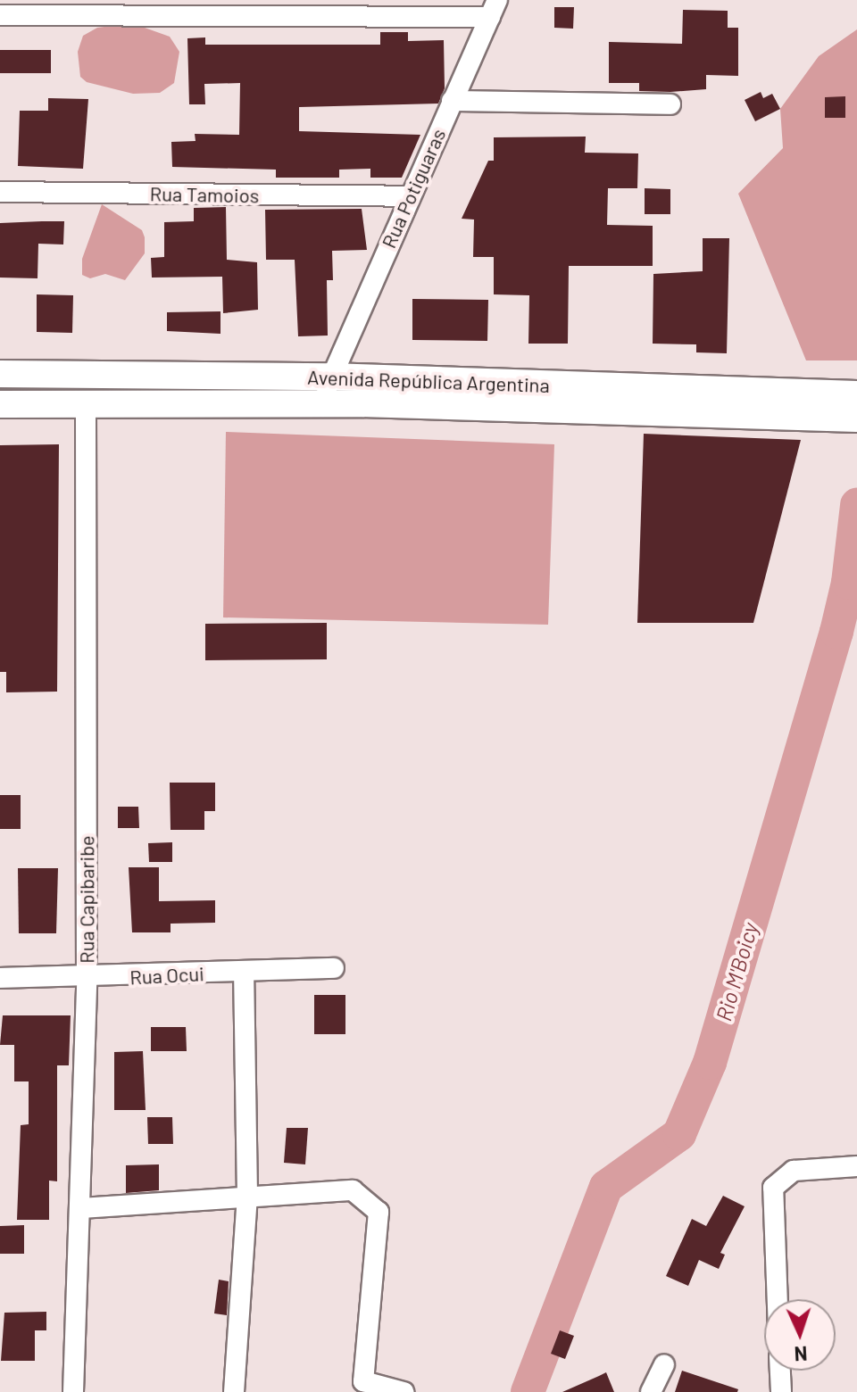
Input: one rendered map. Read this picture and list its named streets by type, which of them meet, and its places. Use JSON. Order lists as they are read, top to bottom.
{
  "streets": {
    "main road": ["Avenida República Argentina"],
    "street": [
      "Rua Potiguaras",
      "Rua Tamoios",
      "Rua Capibaribe",
      "Rua Ocui"
    ]
  },
  "crossings": [
    ["Rua Potiguaras", "Rua Tamoios"],
    ["Rua Potiguaras", "Avenida República Argentina"],
    ["Avenida República Argentina", "Rua Capibaribe"],
    ["Rua Capibaribe", "Rua Ocui"]
  ],
  "water": ["Rio M'Boicy"],
  "north": "bottom"
}
